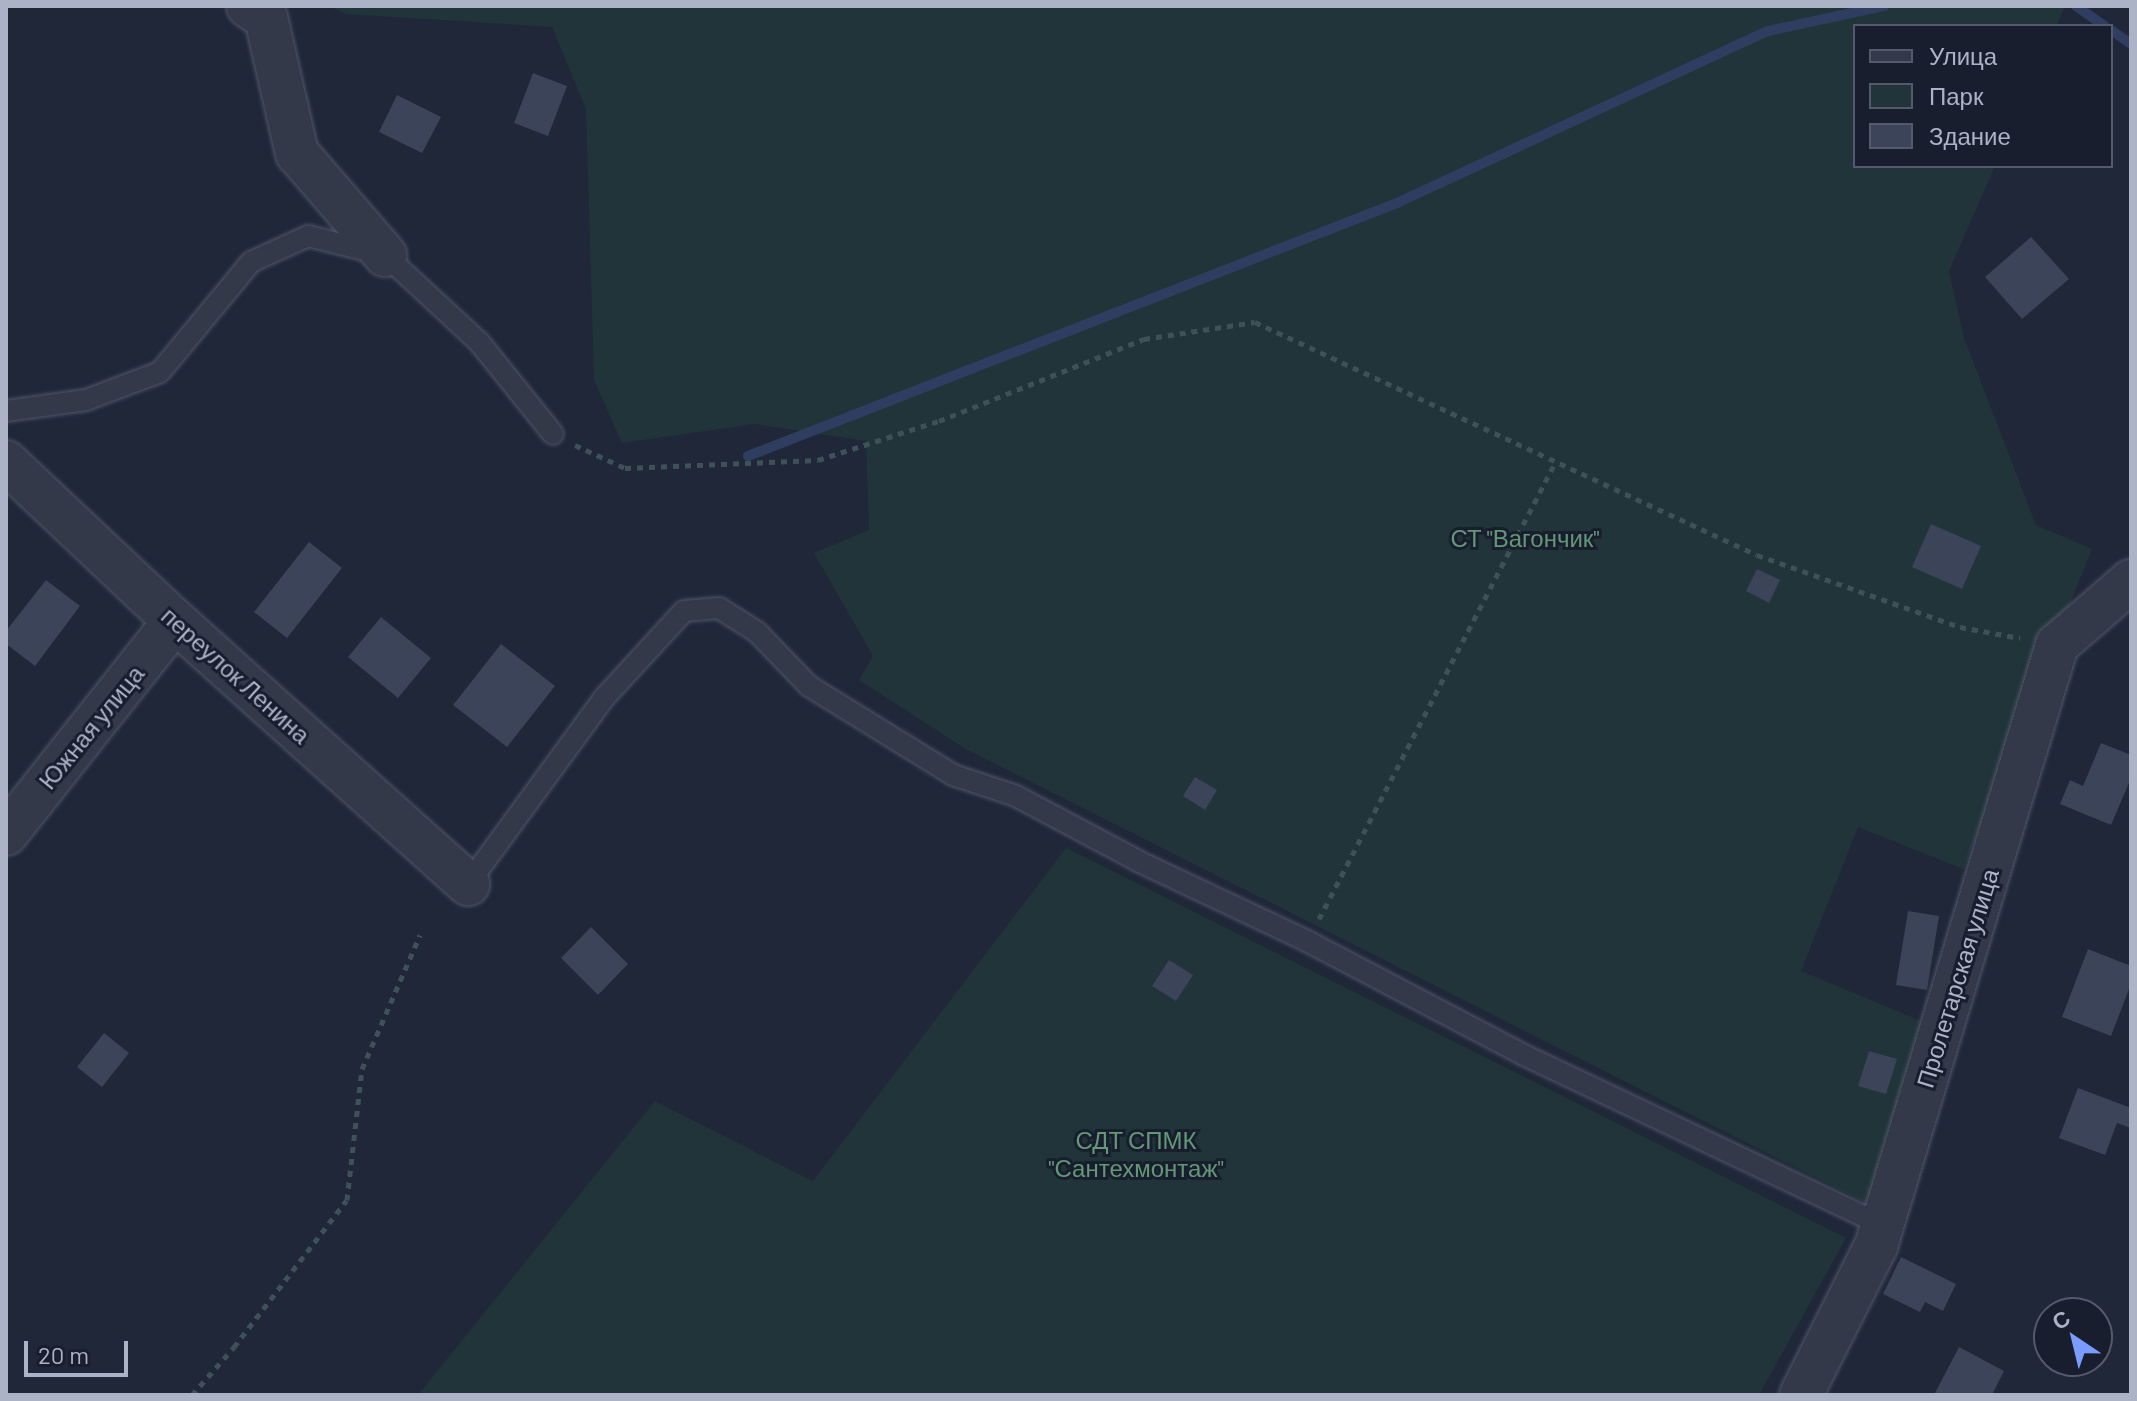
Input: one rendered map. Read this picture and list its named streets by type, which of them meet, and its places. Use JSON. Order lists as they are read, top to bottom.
{
  "streets": {
    "street": ["переулок Ленина", "Южная улица", "Пролетарская улица"]
  },
  "crossings": [
    ["переулок Ленина", "Южная улица"]
  ],
  "parks": ["СТ \"Вагончик\"", "СДТ СПМК \"Сантехмонтаж\""],
  "legend": ["Улица", "Парк", "Здание"],
  "scale_bar": "20 m",
  "north": "top left"
}
